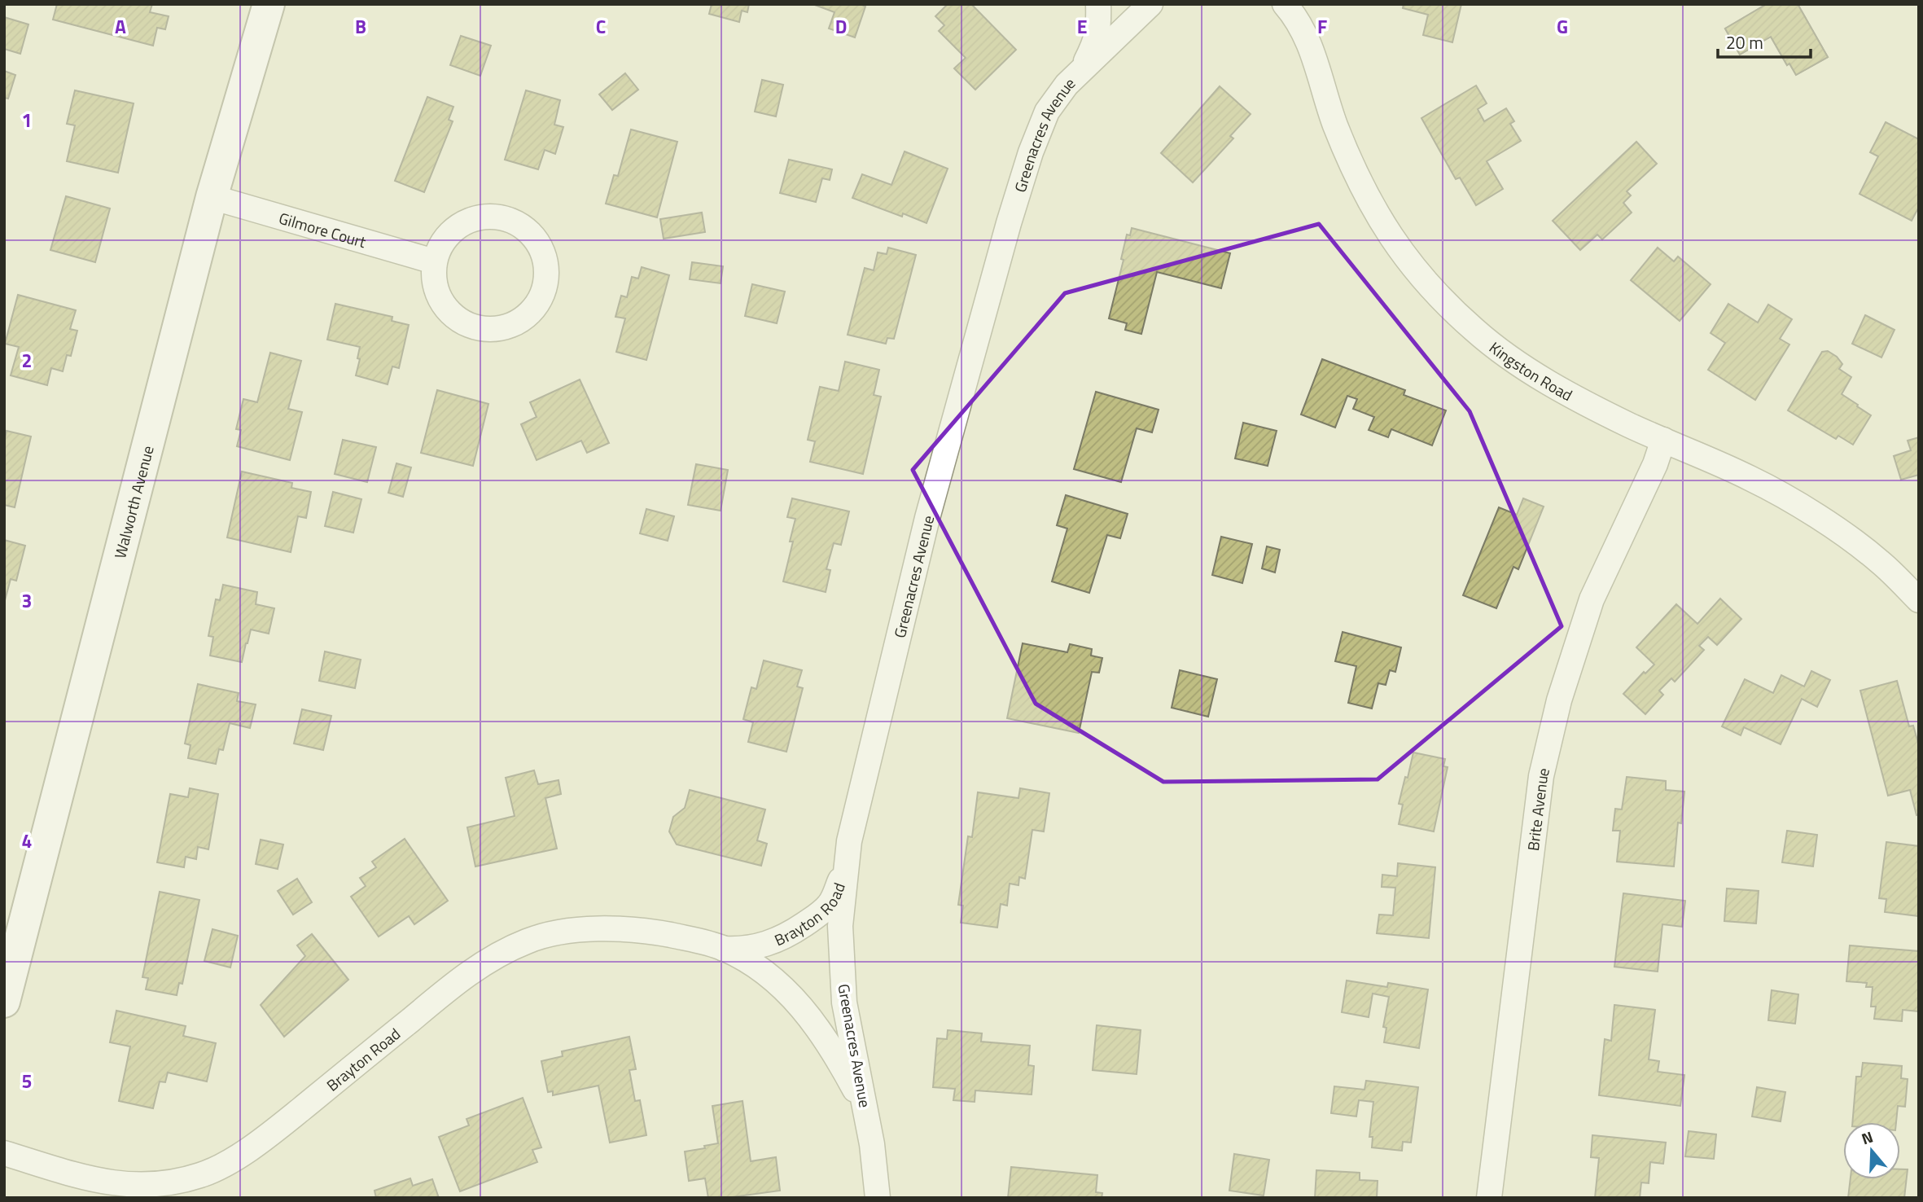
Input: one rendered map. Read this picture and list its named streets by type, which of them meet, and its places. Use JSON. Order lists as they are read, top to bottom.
{
  "streets": {
    "street": [
      "Greenacres Avenue",
      "Gilmore Court",
      "Kingston Road",
      "Walworth Avenue",
      "Brite Avenue",
      "Brayton Road"
    ]
  },
  "crossings": [
    ["Greenacres Avenue", "Brayton Road"],
    ["Gilmore Court", "Walworth Avenue"],
    ["Kingston Road", "Brite Avenue"]
  ],
  "scale_bar": "20 m",
  "north": "top",
  "grid": {
    "columns": [
      "A",
      "B",
      "C",
      "D",
      "E",
      "F",
      "G"
    ],
    "rows": [
      "1",
      "2",
      "3",
      "4",
      "5"
    ]
  }
}
